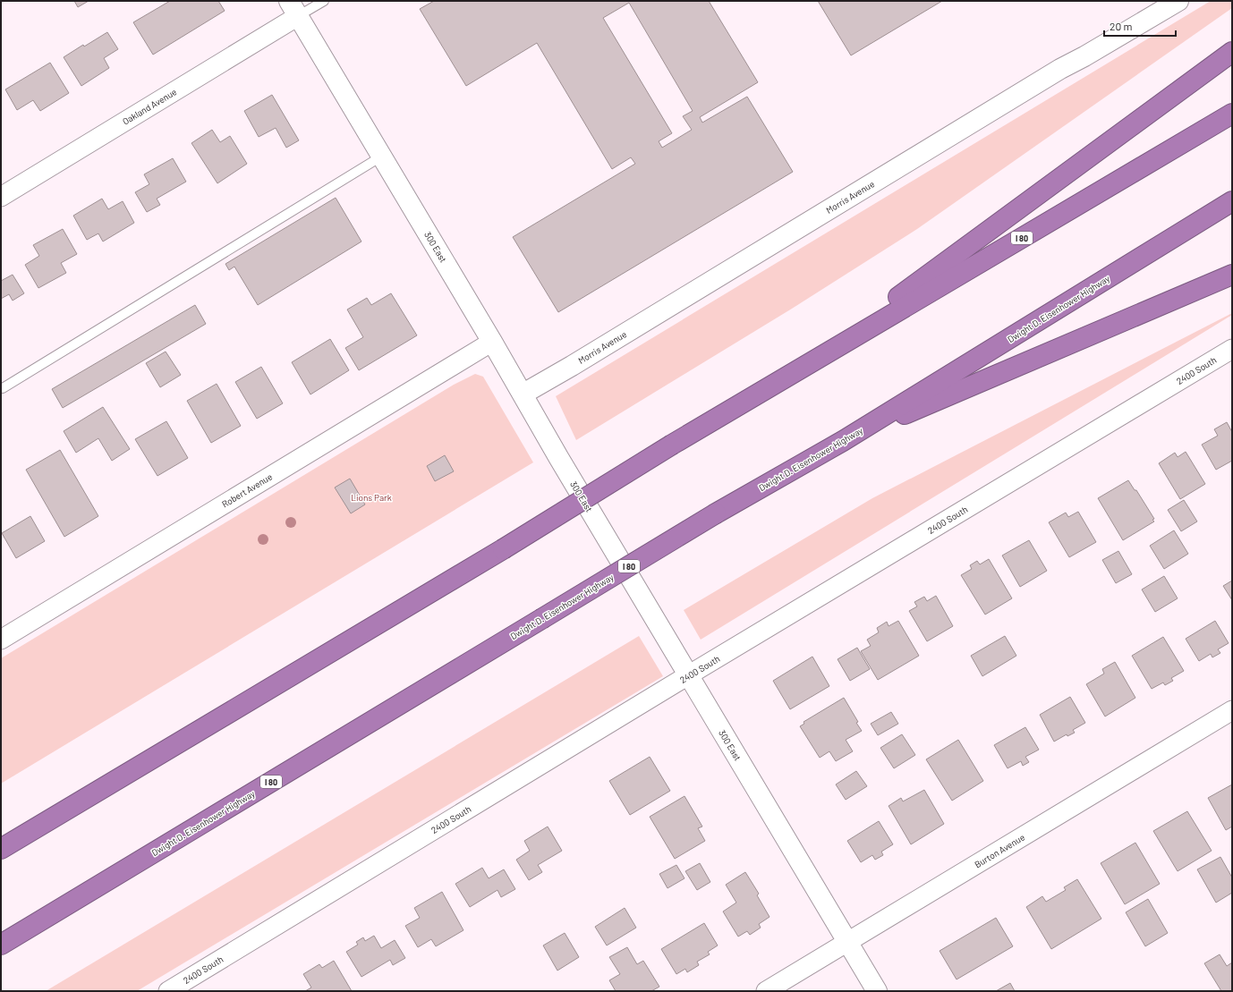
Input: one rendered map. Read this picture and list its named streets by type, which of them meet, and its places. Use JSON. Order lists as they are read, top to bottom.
{
  "streets": {
    "highway": ["I 80", "Dwight D. Eisenhower Highway"],
    "street": [
      "Oakland Avenue",
      "Morris Avenue",
      "300 East",
      "2400 South",
      "Robert Avenue",
      "Burton Avenue"
    ]
  },
  "crossings": [
    ["Oakland Avenue", "300 East"],
    ["Morris Avenue", "300 East"],
    ["300 East", "2400 South"],
    ["300 East", "Robert Avenue"],
    ["300 East", "Burton Avenue"]
  ],
  "parks": ["Lions Park"],
  "scale_bar": "20 m"
}
